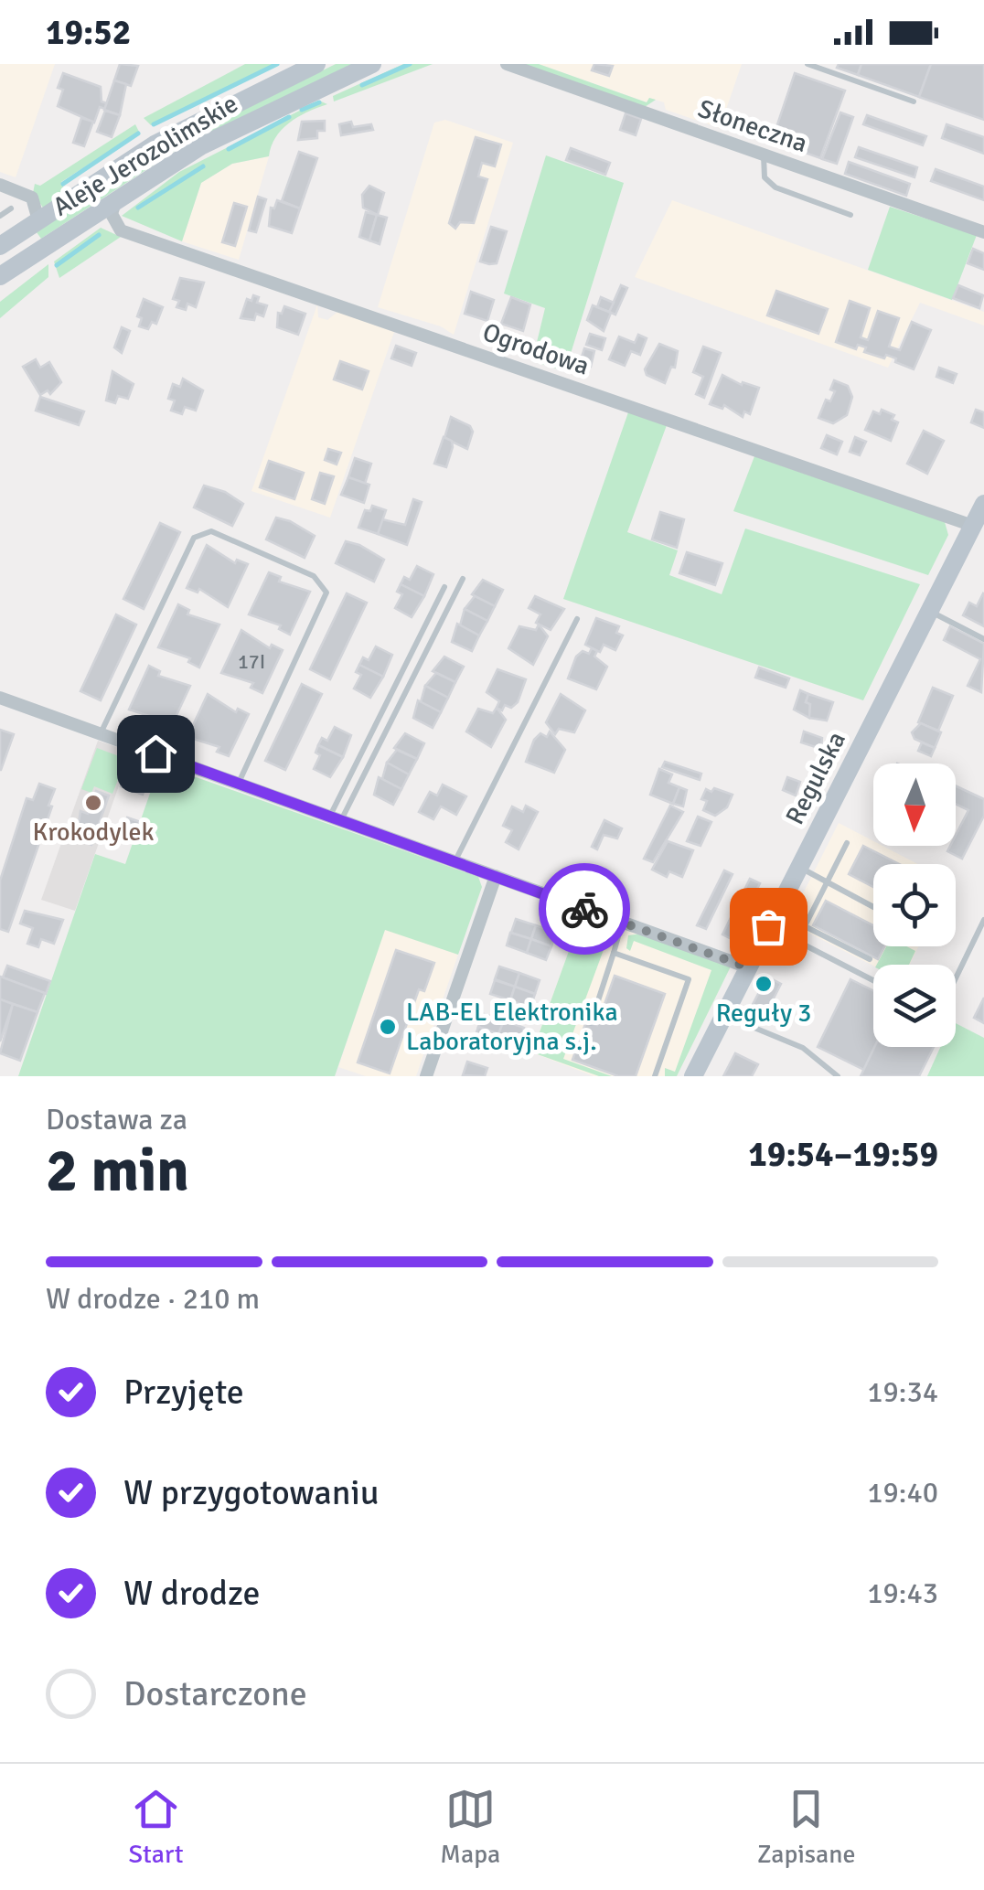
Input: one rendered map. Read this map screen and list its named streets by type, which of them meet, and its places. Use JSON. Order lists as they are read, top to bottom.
{
  "streets": {
    "main road": ["Aleje Jerozolimskie", "Regulska"],
    "street": ["Słoneczna", "Ogrodowa"]
  },
  "crossings": [
    ["Aleje Jerozolimskie", "Ogrodowa"],
    ["Ogrodowa", "Regulska"]
  ],
  "places": ["Krokodylek", "Reguły 3", "LAB-EL Elektronika Laboratoryjna s.j."],
  "house_numbers": ["17I"],
  "north": "bottom",
  "page": {
    "status": "19:52",
    "heading": ["2 min", "Dostawa za", "19:54–19:59"],
    "bar": "W drodze · 210 m",
    "list": [
      ["Przyjęte", "19:34"],
      ["W przygotowaniu", "19:40"],
      ["W drodze", "19:43"],
      "Dostarczone"
    ],
    "tabs": ["Start", "Mapa", "Zapisane"]
  }
}
